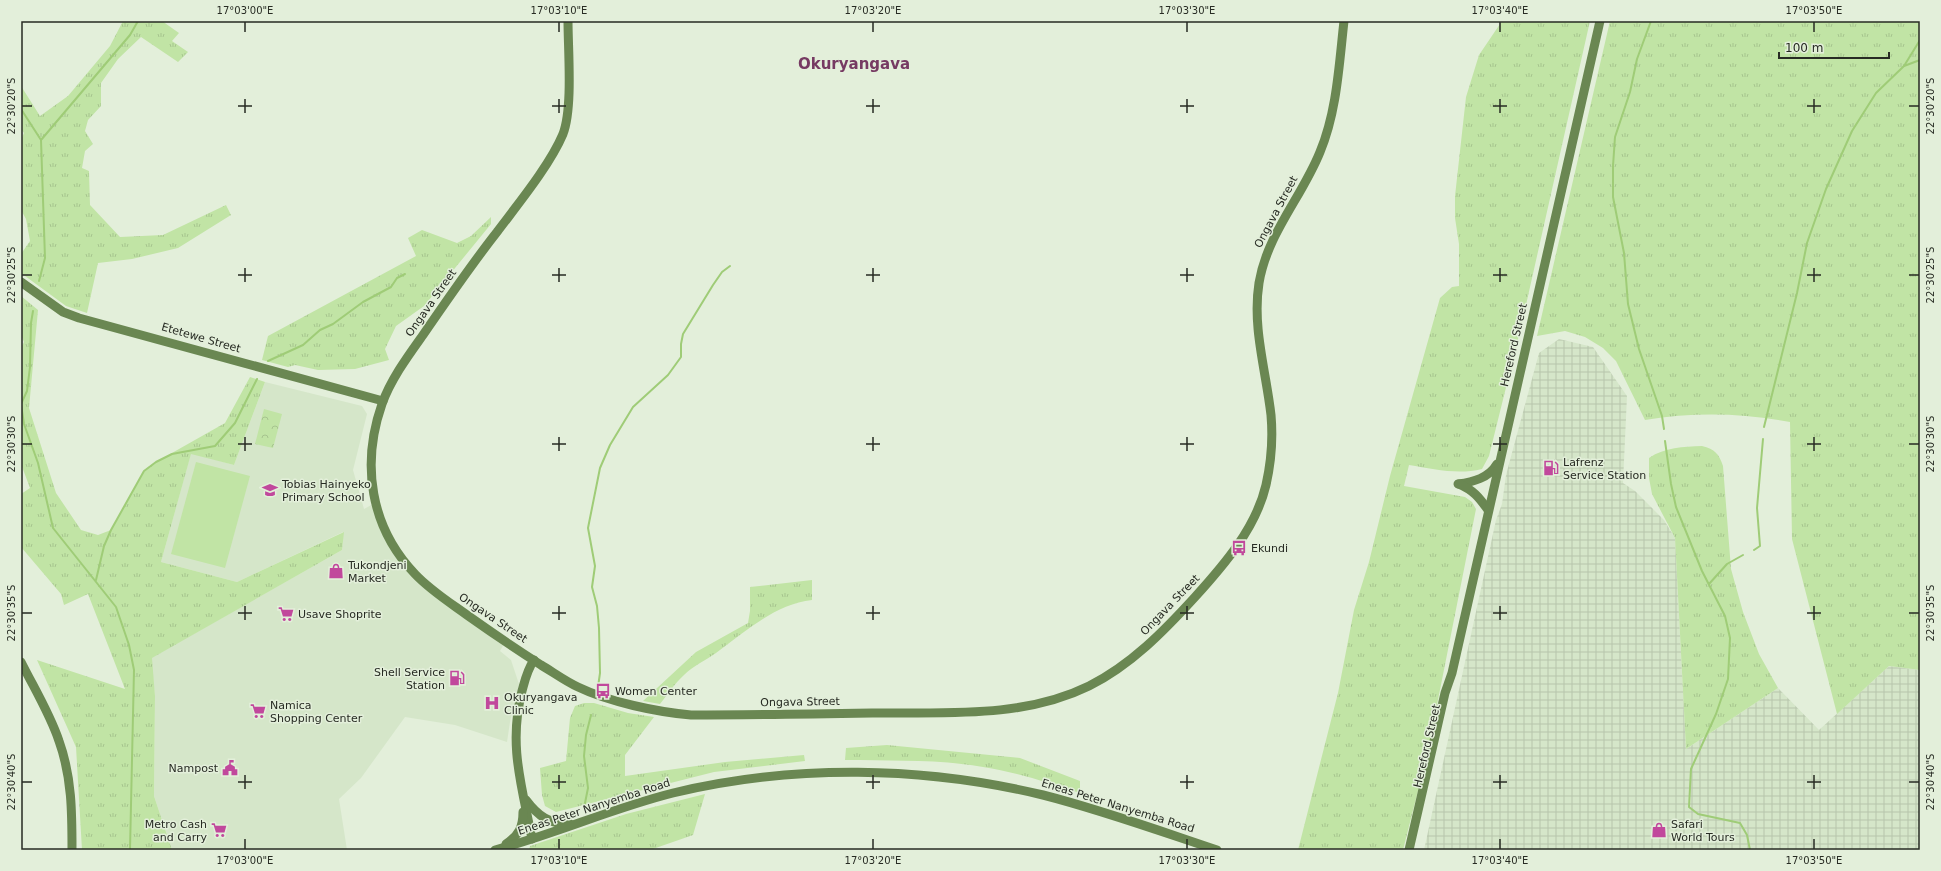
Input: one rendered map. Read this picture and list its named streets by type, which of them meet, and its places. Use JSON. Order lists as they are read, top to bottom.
{
  "streets": {
    "street": [
      "Ongava Street",
      "Etetewe Street",
      "Hereford Street",
      "Eneas Peter Nanyemba Road"
    ]
  },
  "crossings": [
    ["Ongava Street", "Etetewe Street"]
  ],
  "districts": ["Okuryangava"],
  "places": {
    "fuel station": ["Lafrenz Service Station", "Shell Service Station"],
    "school or university": ["Tobias Hainyeko Primary School"],
    "bus stop": ["Ekundi", "Women Center"],
    "shop": ["Tukondjeni Market", "Safari World Tours"],
    "supermarket": ["Usave Shoprite", "Namica Shopping Center", "Metro Cash and Carry"],
    "hospital": ["Okuryangava Clinic"],
    "public building": ["Nampost"]
  },
  "scale_bar": "100 m",
  "coordinates": [
    "17°03'00\"E",
    "17°03'10\"E",
    "17°03'20\"E",
    "17°03'30\"E",
    "17°03'40\"E",
    "17°03'50\"E",
    "22°30'20\"S",
    "22°30'25\"S",
    "22°30'30\"S",
    "22°30'35\"S",
    "22°30'40\"S"
  ]
}
